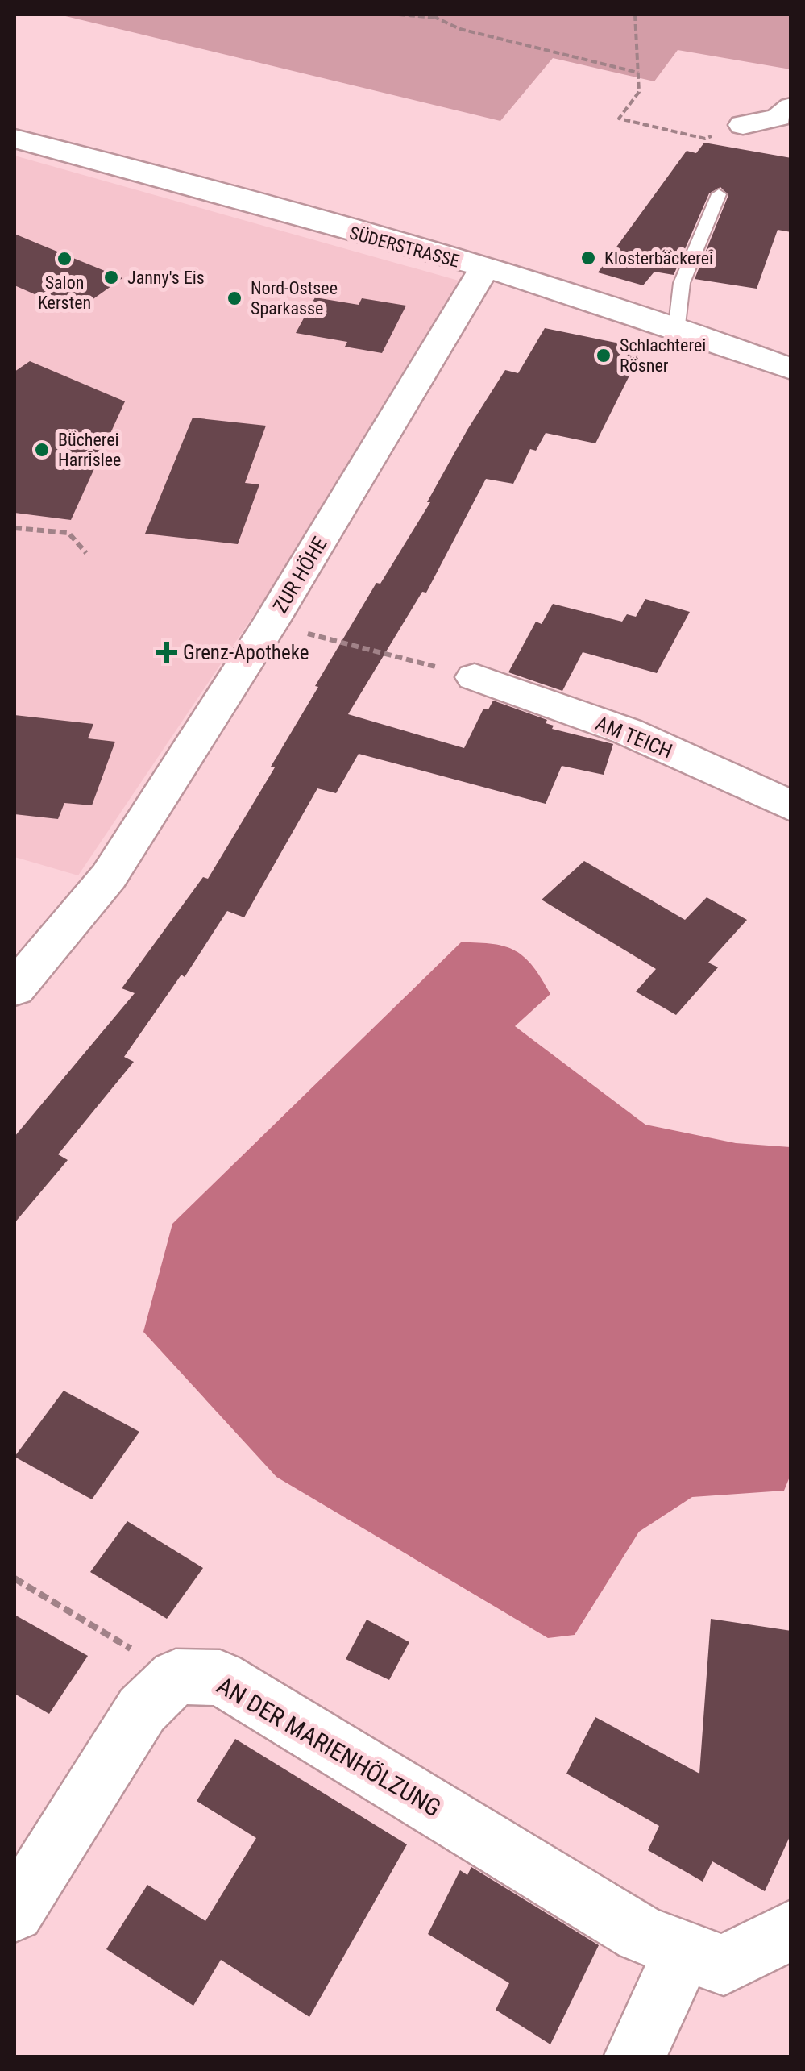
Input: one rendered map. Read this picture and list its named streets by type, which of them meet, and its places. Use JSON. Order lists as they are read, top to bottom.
{
  "streets": {
    "street": [
      "SÜDERSTRASSE",
      "ZUR HÖHE",
      "AM TEICH",
      "AN DER MARIENHÖLZUNG"
    ]
  },
  "crossings": [
    ["SÜDERSTRASSE", "ZUR HÖHE"]
  ],
  "places": {
    "other": [
      "Klosterbäckerei",
      "Salon Kersten",
      "Janny's Eis",
      "Nord-Ostsee Sparkasse",
      "Schlachterei Rösner",
      "Bücherei Harrislee"
    ],
    "health": ["Grenz-Apotheke"]
  }
}
